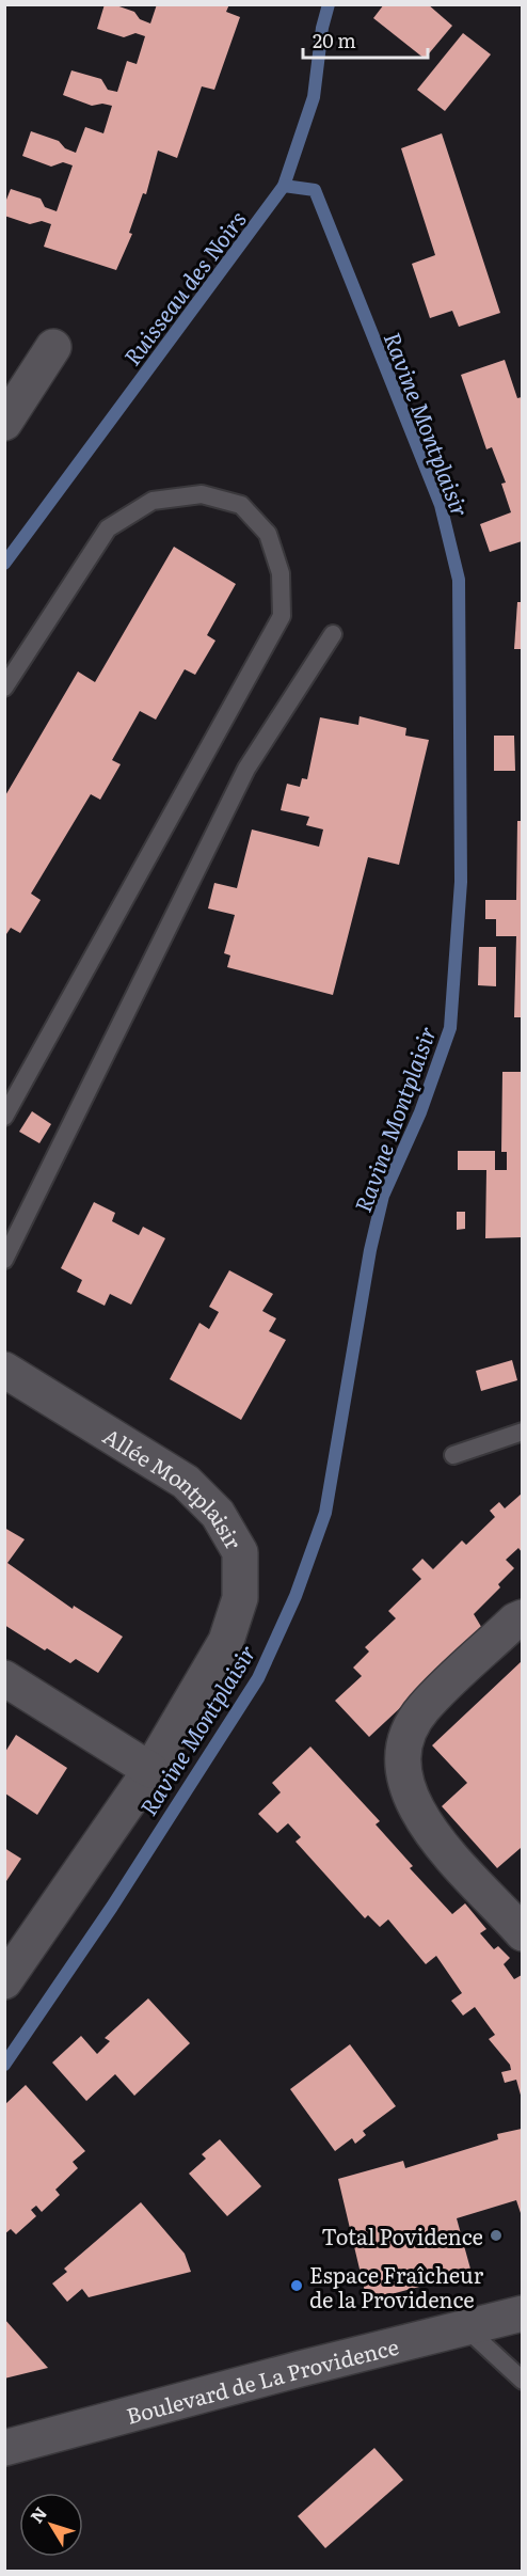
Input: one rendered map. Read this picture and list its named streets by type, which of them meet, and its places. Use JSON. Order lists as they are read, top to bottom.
{
  "streets": {
    "street": ["Allée Montplaisir", "Boulevard de La Providence"]
  },
  "water": ["Ruisseau des Noirs", "Ravine Montplaisir"],
  "places": ["Total Povidence", "Espace Fraîcheur de la Providence"],
  "scale_bar": "20 m",
  "north": "top left"
}
